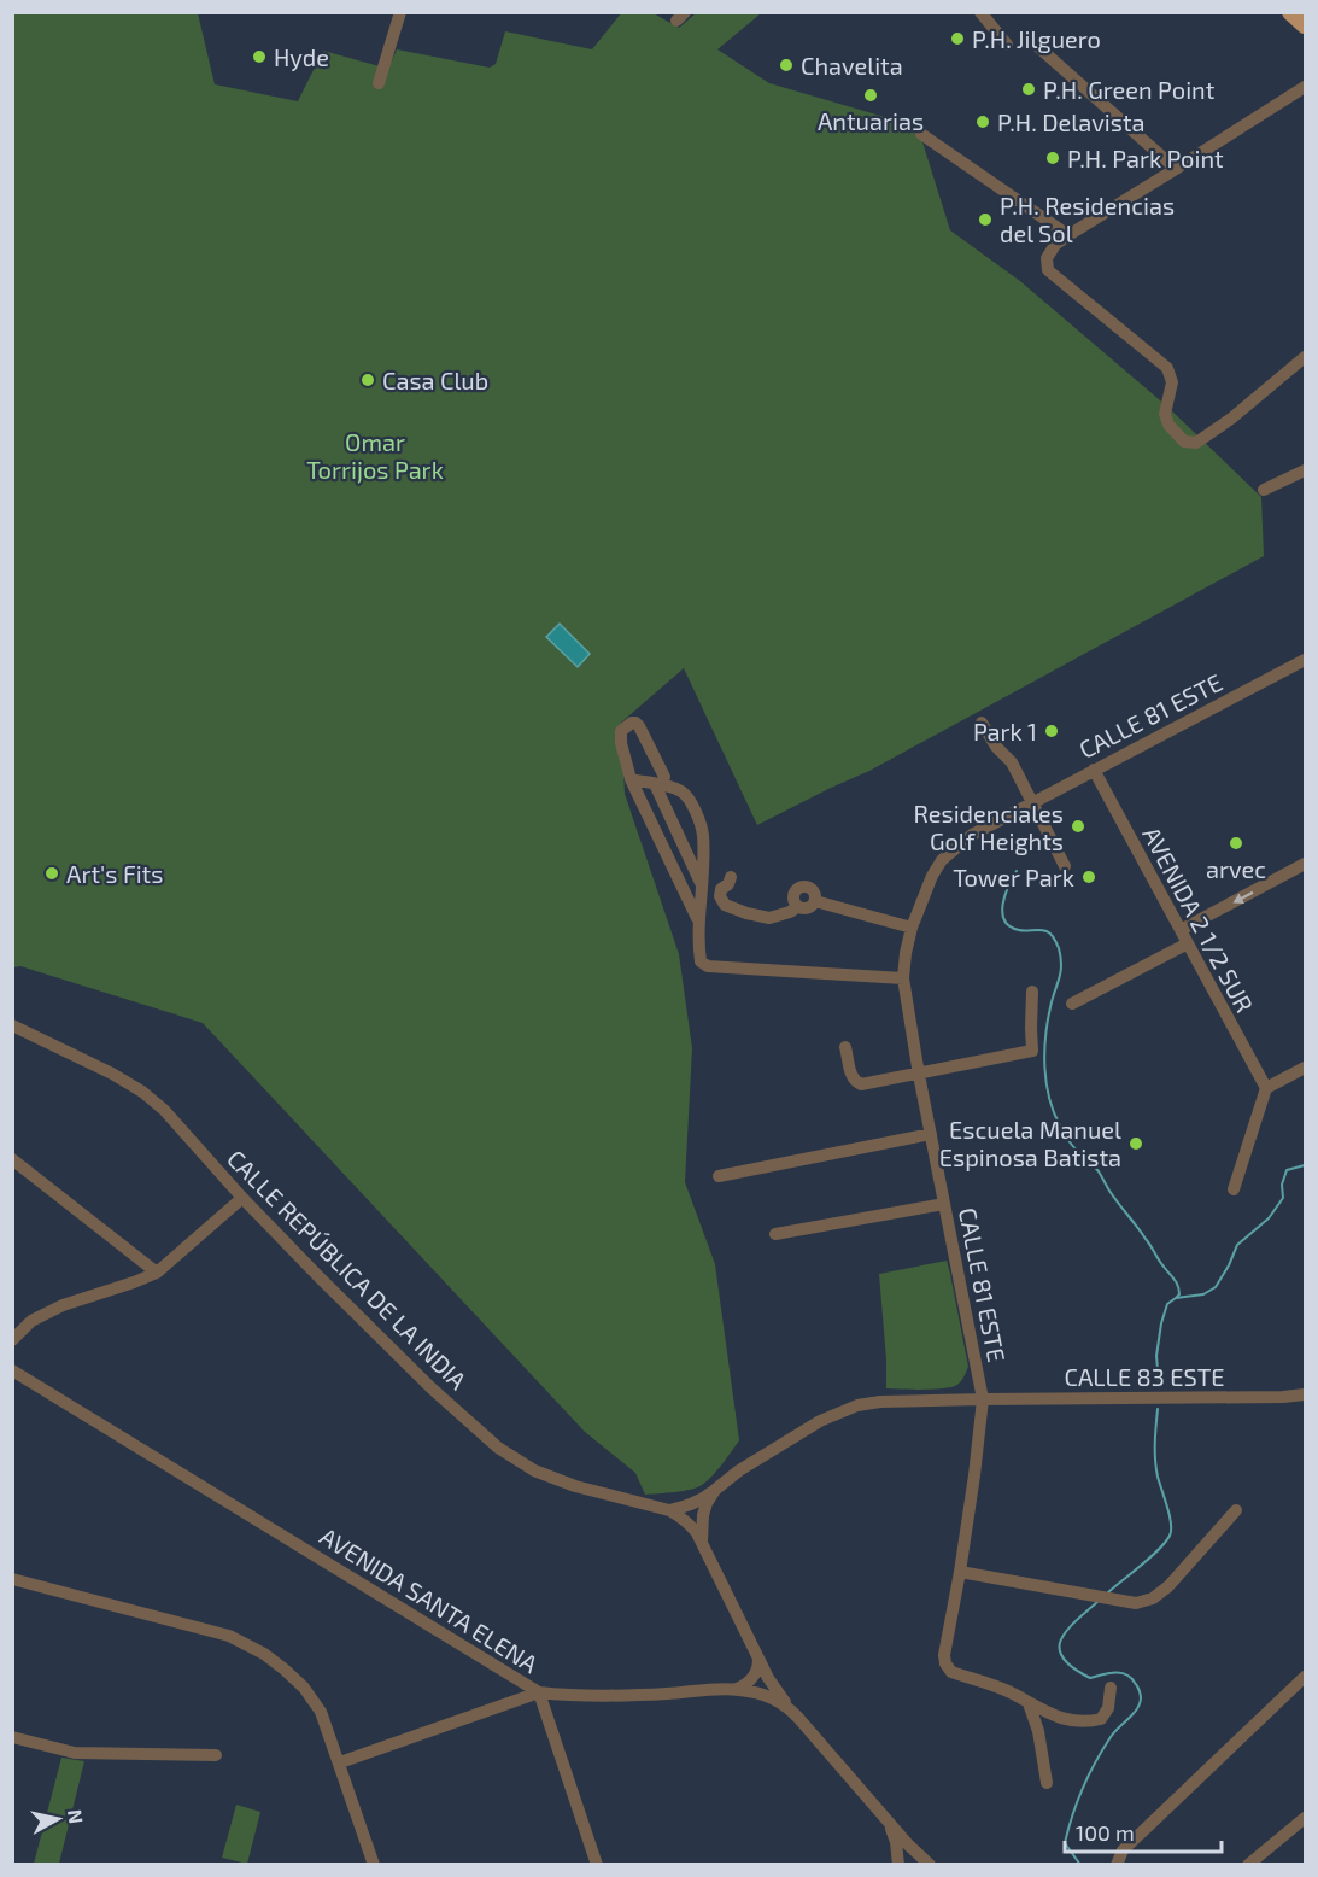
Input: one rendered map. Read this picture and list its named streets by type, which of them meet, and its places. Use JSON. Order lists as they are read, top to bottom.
{
  "streets": {
    "street": [
      "CALLE 81 ESTE",
      "AVENIDA 2 1/2 SUR",
      "CALLE REPÚBLICA DE LA INDIA",
      "CALLE 83 ESTE",
      "AVENIDA SANTA ELENA"
    ]
  },
  "crossings": [
    ["CALLE 81 ESTE", "AVENIDA 2 1/2 SUR"],
    ["CALLE 81 ESTE", "CALLE 83 ESTE"],
    ["CALLE REPÚBLICA DE LA INDIA", "AVENIDA SANTA ELENA"]
  ],
  "parks": ["Omar Torrijos Park"],
  "places": [
    "P.H. Jilguero",
    "Hyde",
    "Chavelita",
    "P.H. Green Point",
    "Antuarias",
    "P.H. Delavista",
    "P.H. Park Point",
    "P.H. Residencias del Sol",
    "Casa Club",
    "Park 1",
    "Residenciales Golf Heights",
    "arvec",
    "Art's Fits",
    "Tower Park",
    "Escuela Manuel Espinosa Batista"
  ],
  "scale_bar": "100 m",
  "north": "right"
}
